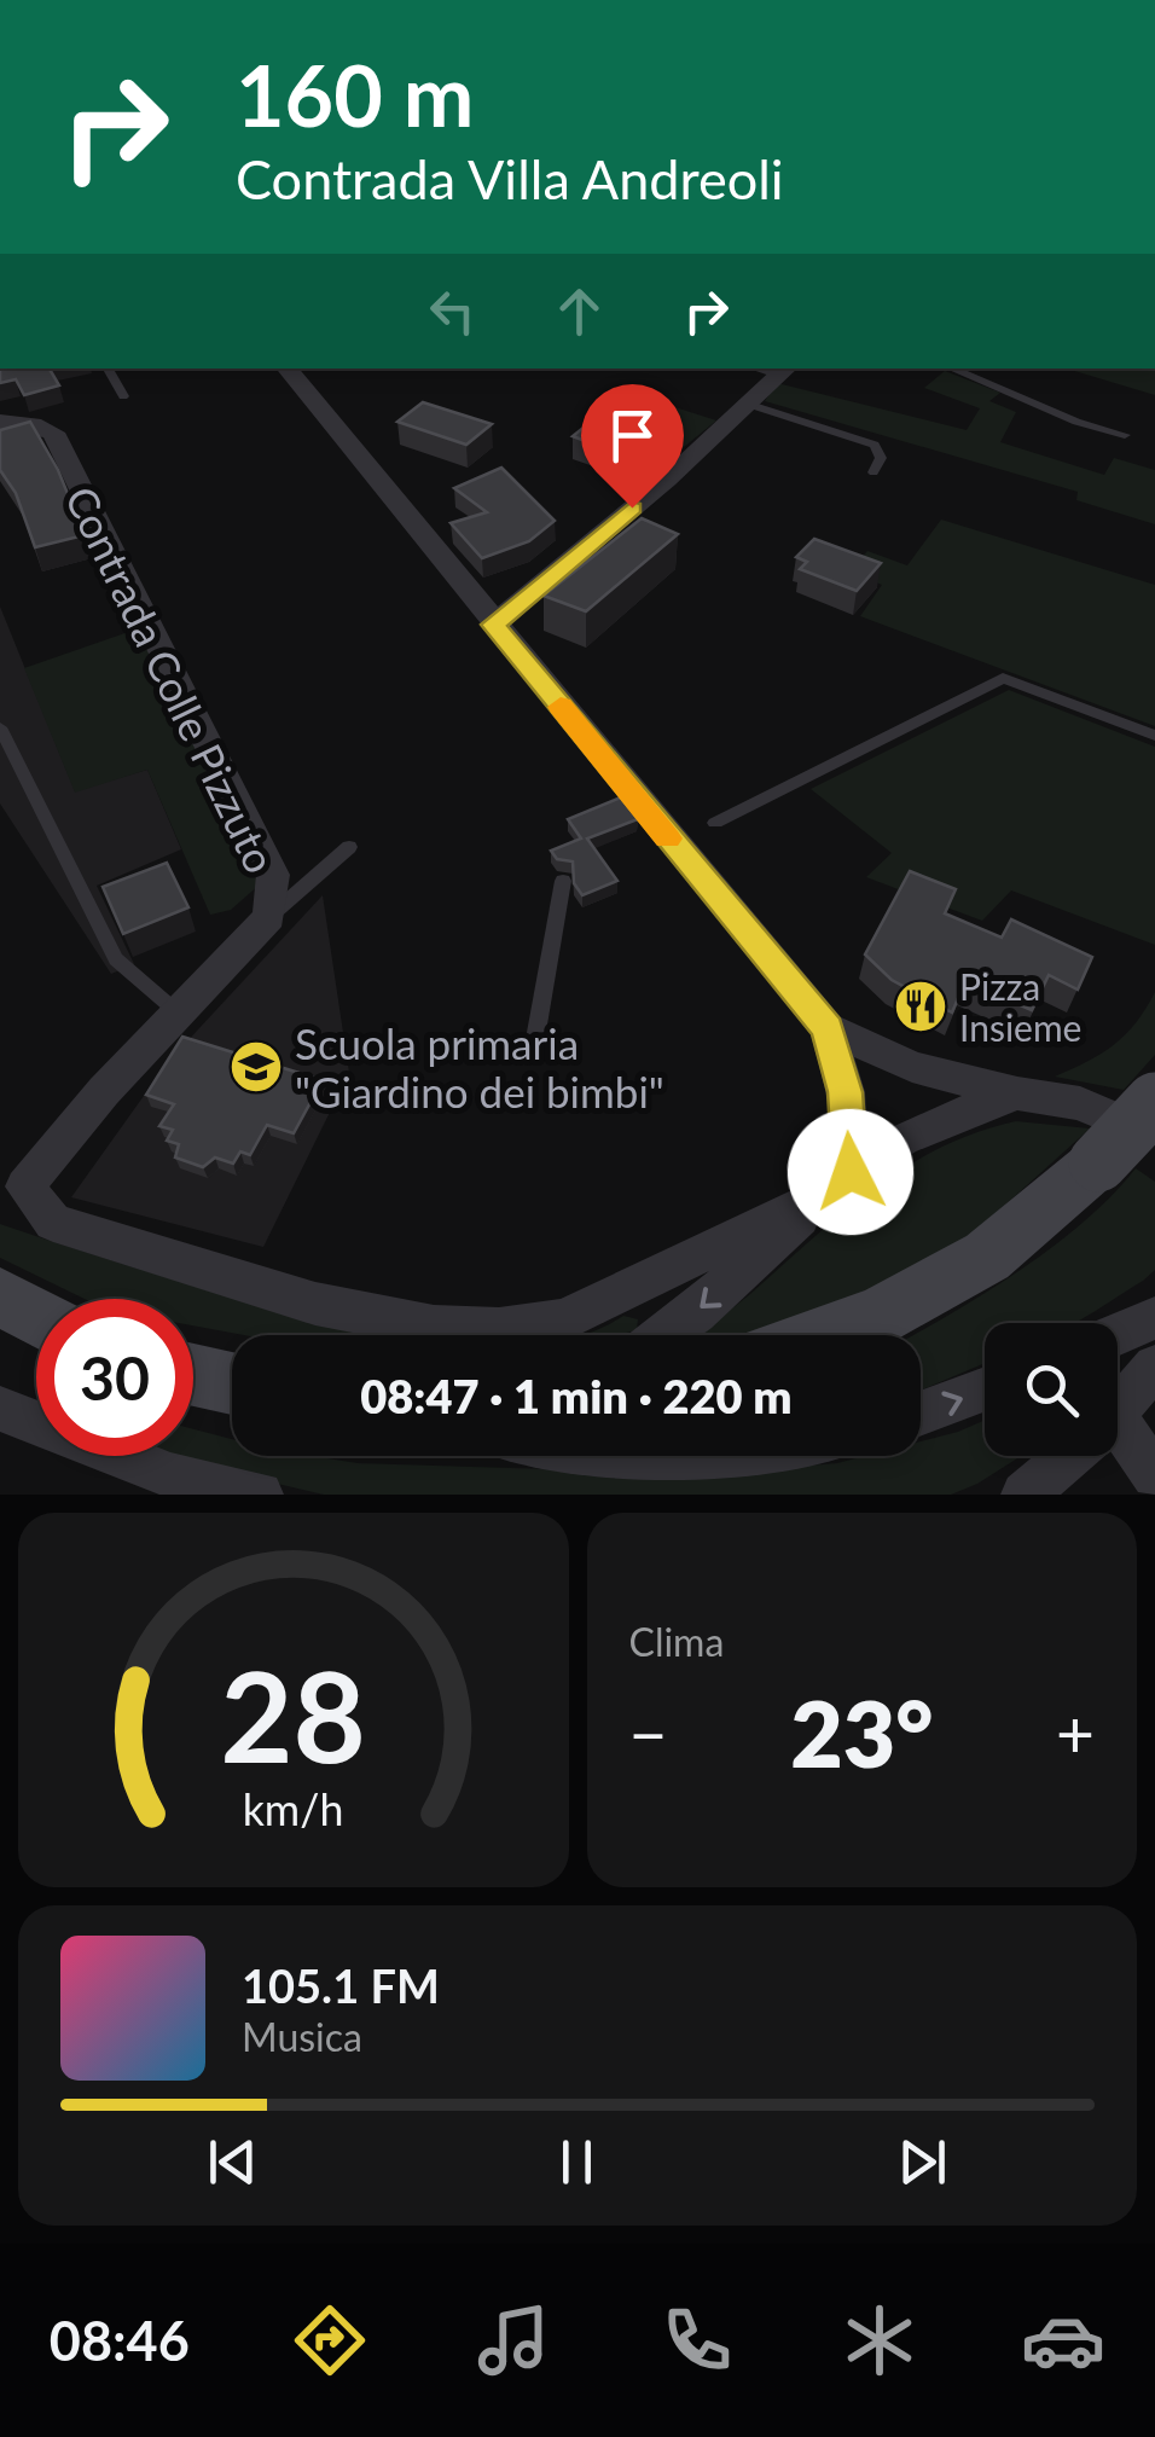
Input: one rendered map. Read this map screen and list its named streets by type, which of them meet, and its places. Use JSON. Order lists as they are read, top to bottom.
{
  "streets": {
    "street": ["Contrada Colle Pizzuto"]
  },
  "places": {
    "restaurant": ["Pizza Insieme"],
    "school or university": ["Scuola primaria \"Giardino dei bimbi\""]
  },
  "page": {
    "turn": ["160 m", "Contrada Villa Andreoli"],
    "limit": "30",
    "trip": "08:47 · 1 min · 220 m",
    "tile": "Clima",
    "heat": ["−", "23°", "+"],
    "song": ["105.1 FM", "Musica"],
    "tabs": "08:46",
    "gauge": ["28", "km/h"]
  }
}
